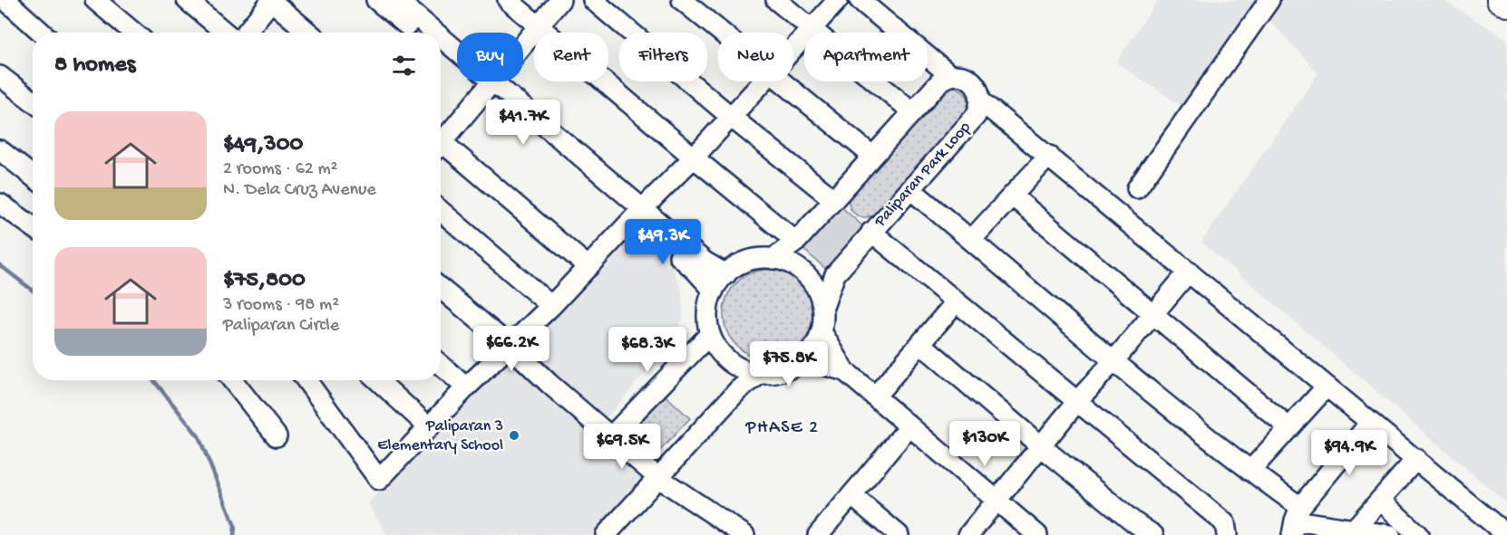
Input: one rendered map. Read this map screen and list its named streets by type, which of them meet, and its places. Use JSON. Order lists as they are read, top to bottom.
{
  "streets": {
    "street": ["Paliparan Park Loop"]
  },
  "districts": ["PHASE 2"],
  "places": ["Paliparan 3 Elementary School"],
  "page": {
    "chip": [
      "Buy",
      "Rent",
      "Filters",
      "New",
      "Apartment"
    ],
    "heading": "8 homes",
    "list": [
      {
        "name": "$49,300",
        "note": "2 rooms · 62 m² · N. Dela Cruz Avenue"
      },
      {
        "name": "$75,800",
        "note": "3 rooms · 98 m² · Paliparan Circle"
      }
    ],
    "price": [
      "$41.7K",
      "$49.3K",
      "$66.2K",
      "$68.3K",
      "$75.8K",
      "$130K",
      "$69.5K",
      "$94.9K"
    ]
  }
}
